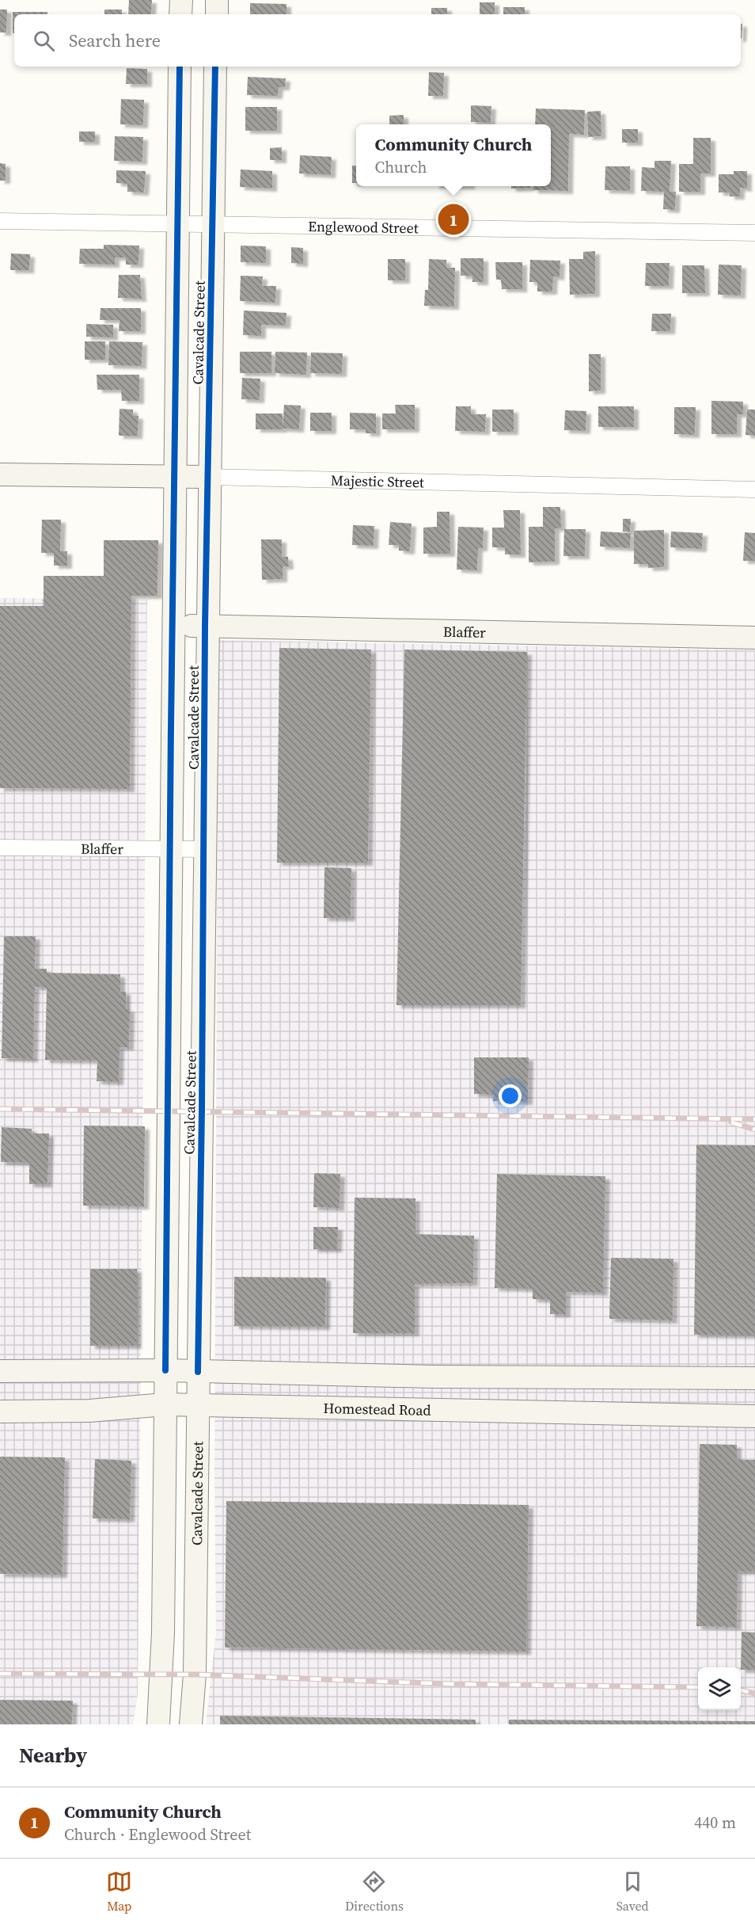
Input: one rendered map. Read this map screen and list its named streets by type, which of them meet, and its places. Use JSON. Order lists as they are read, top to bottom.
{
  "streets": {
    "main road": [
      "Cavalcade Street",
      "Majestic Street",
      "Blaffer",
      "Homestead Road"
    ],
    "street": ["Englewood Street"]
  },
  "crossings": [
    ["Englewood Street", "Cavalcade Street"],
    ["Cavalcade Street", "Majestic Street"],
    ["Cavalcade Street", "Blaffer"],
    ["Cavalcade Street", "Homestead Road"]
  ],
  "page": {
    "search": "Search here",
    "popup": ["Community Church", "Church"],
    "pins": "1",
    "heading": "Nearby",
    "list": [
      {
        "mark": "1",
        "name": "Community Church",
        "note": "Church · Englewood Street",
        "value": "440 m"
      }
    ],
    "nav": ["Map", "Directions", "Saved"]
  }
}
